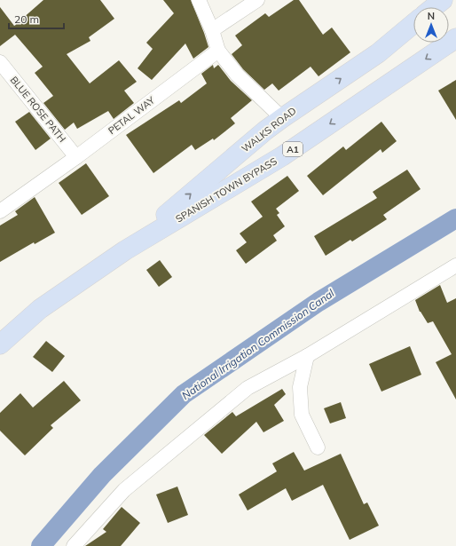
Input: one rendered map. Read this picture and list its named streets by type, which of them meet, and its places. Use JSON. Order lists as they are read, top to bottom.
{
  "streets": {
    "main road": ["WALKS ROAD", "A1", "SPANISH TOWN BYPASS"],
    "street": ["BLUE ROSE PATH", "PETAL WAY"]
  },
  "crossings": [
    ["BLUE ROSE PATH", "PETAL WAY"],
    ["WALKS ROAD", "SPANISH TOWN BYPASS"]
  ],
  "one_way": ["WALKS ROAD", "SPANISH TOWN BYPASS"],
  "water": ["National Irrigation Commission Canal"],
  "scale_bar": "20 m",
  "north": "top"
}
